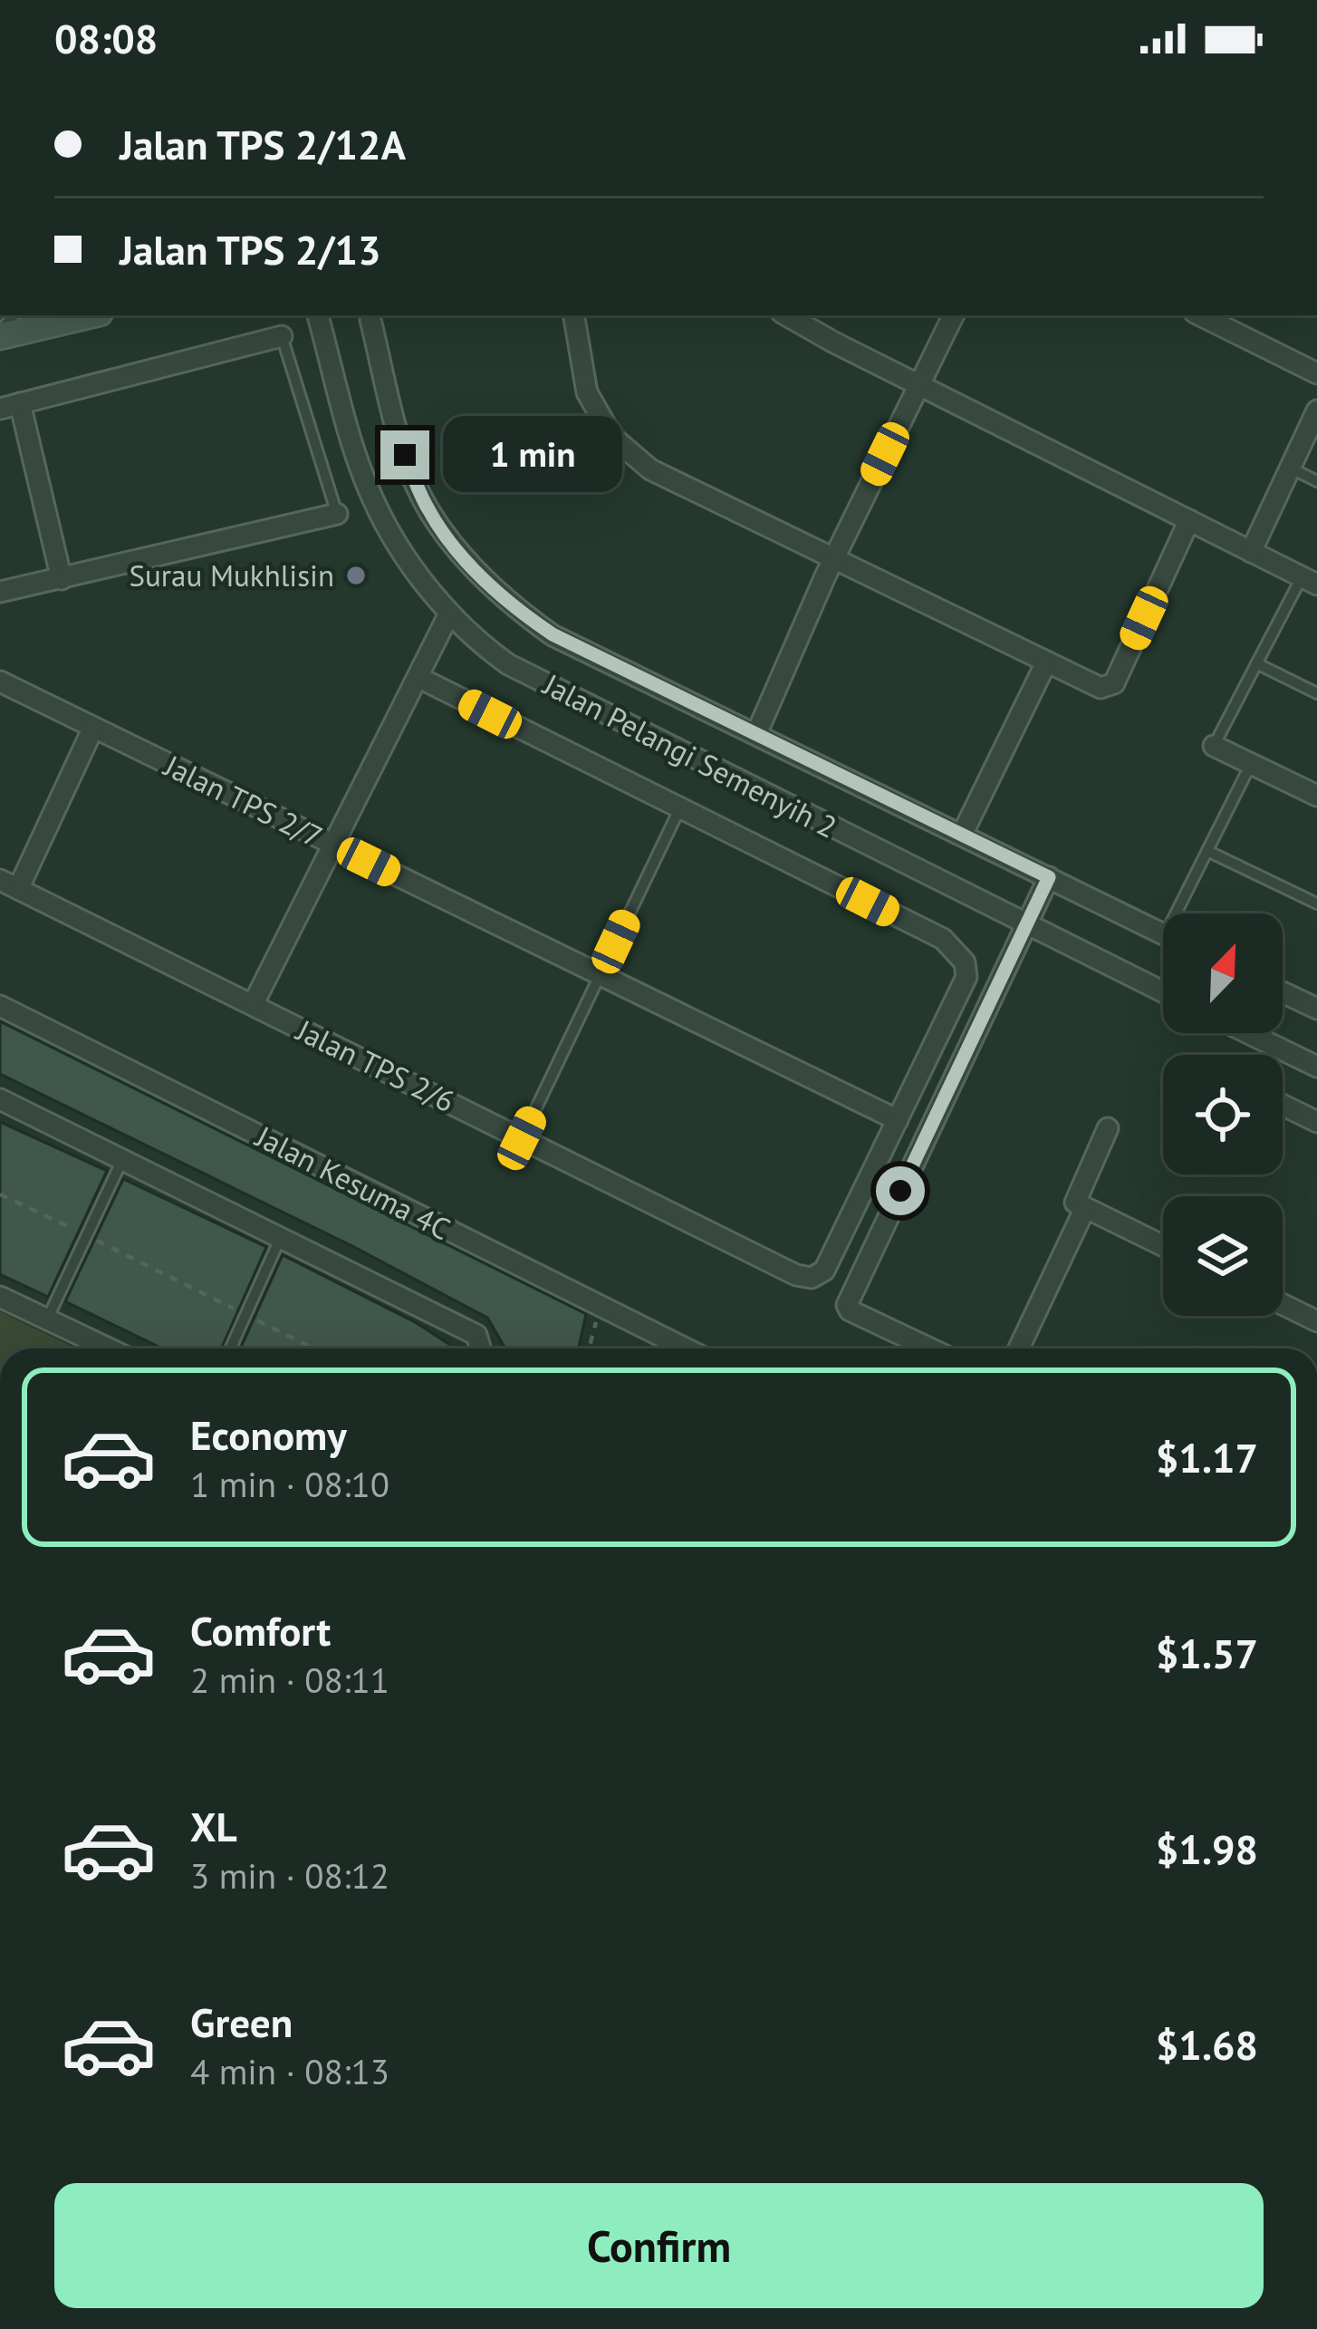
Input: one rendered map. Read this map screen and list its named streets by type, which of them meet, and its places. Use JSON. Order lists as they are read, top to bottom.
{
  "streets": {
    "street": [
      "Jalan Pelangi Semenyih 2",
      "Jalan TPS 2/7",
      "Jalan TPS 2/6",
      "Jalan Kesuma 4C"
    ]
  },
  "crossings": [
    ["Jalan TPS 2/7", "Jalan TPS 2/6"]
  ],
  "places": ["Surau Mukhlisin"],
  "north": "top right",
  "page": {
    "status": "08:08",
    "banner": ["Jalan TPS 2/12A", "Jalan TPS 2/13"],
    "bubble": "1 min",
    "list": [
      {
        "name": "Economy",
        "note": "1 min · 08:10",
        "value": "$1.17"
      },
      {
        "name": "Comfort",
        "note": "2 min · 08:11",
        "value": "$1.57"
      },
      {
        "name": "XL",
        "note": "3 min · 08:12",
        "value": "$1.98"
      },
      {
        "name": "Green",
        "note": "4 min · 08:13",
        "value": "$1.68"
      }
    ],
    "buttons": "Confirm"
  }
}
